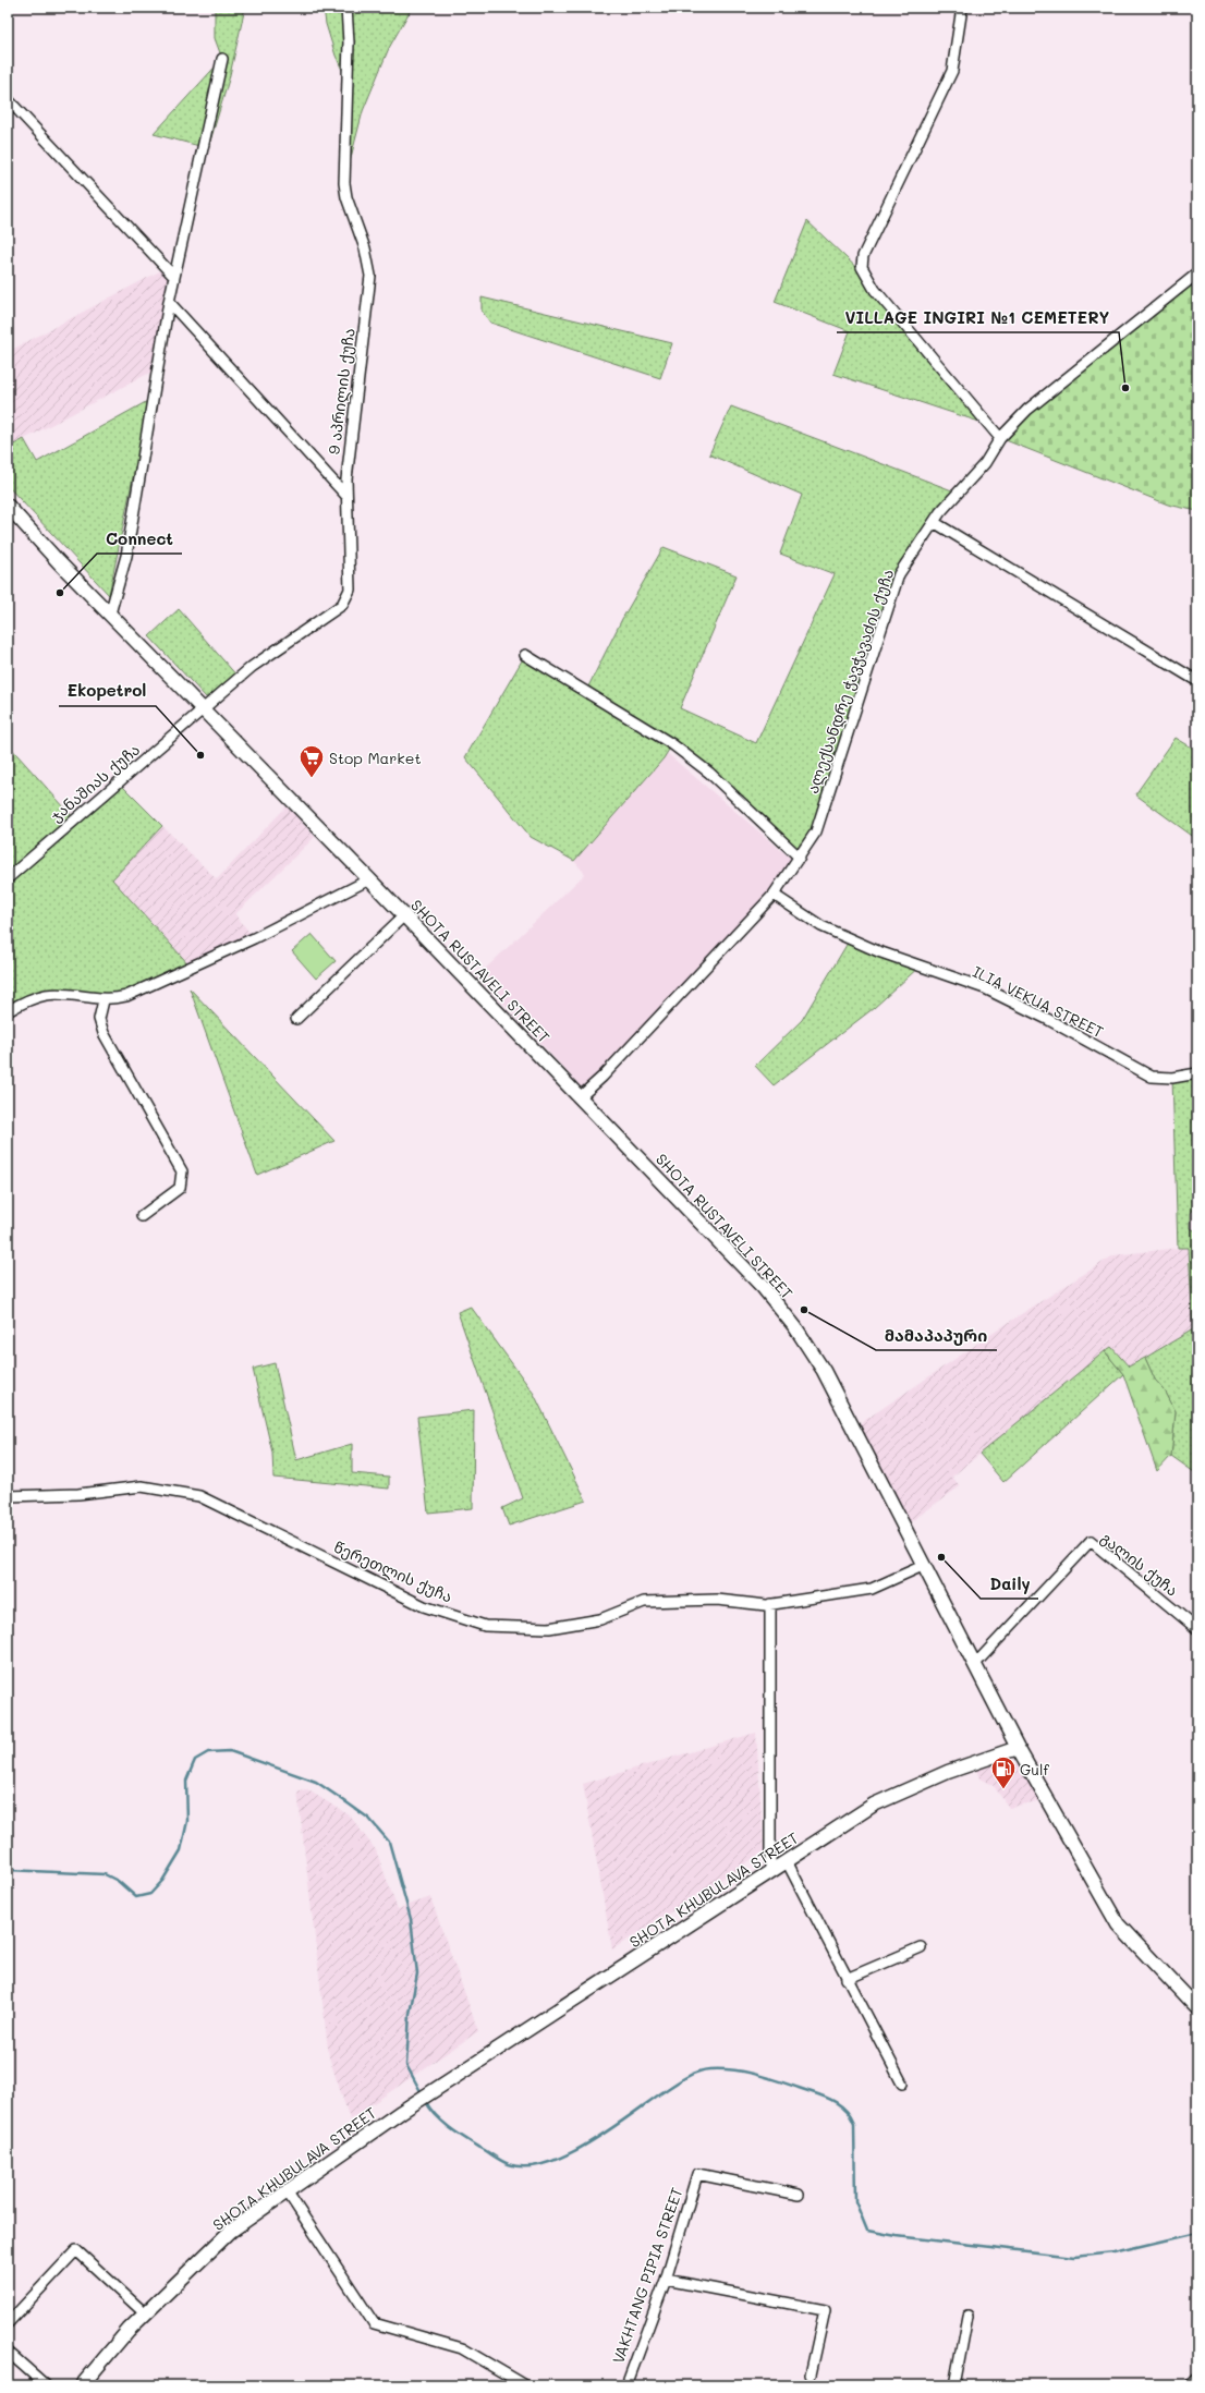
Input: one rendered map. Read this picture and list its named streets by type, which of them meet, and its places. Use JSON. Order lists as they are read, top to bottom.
{
  "streets": {
    "main road": ["SHOTA RUSTAVELI STREET", "SHOTA KHUBULAVA STREET"],
    "street": [
      "9 აპრილის ქუჩა",
      "ალექსანდრე ჭავჭავაძის ქუჩა",
      "ჯანაშიას ქუჩა",
      "ILIA VEKUA STREET",
      "გალის ქუჩა",
      "წერეთლის ქუჩა",
      "VAKHTANG PIPIA STREET"
    ]
  },
  "crossings": [
    ["9 აპრილის ქუჩა", "ჯანაშიას ქუჩა"],
    ["9 აპრილის ქუჩა", "SHOTA RUSTAVELI STREET"],
    ["ალექსანდრე ჭავჭავაძის ქუჩა", "SHOTA RUSTAVELI STREET"],
    ["ალექსანდრე ჭავჭავაძის ქუჩა", "ILIA VEKUA STREET"],
    ["ჯანაშიას ქუჩა", "SHOTA RUSTAVELI STREET"],
    ["SHOTA RUSTAVELI STREET", "გალის ქუჩა"],
    ["SHOTA RUSTAVELI STREET", "წერეთლის ქუჩა"],
    ["SHOTA RUSTAVELI STREET", "SHOTA KHUBULAVA STREET"]
  ],
  "places": {
    "other": [
      "VILLAGE INGIRI №1 CEMETERY",
      "Connect",
      "Ekopetrol",
      "მამაპაპური",
      "Daily"
    ],
    "supermarket": ["Stop Market"],
    "fuel station": ["Gulf"]
  }
}
